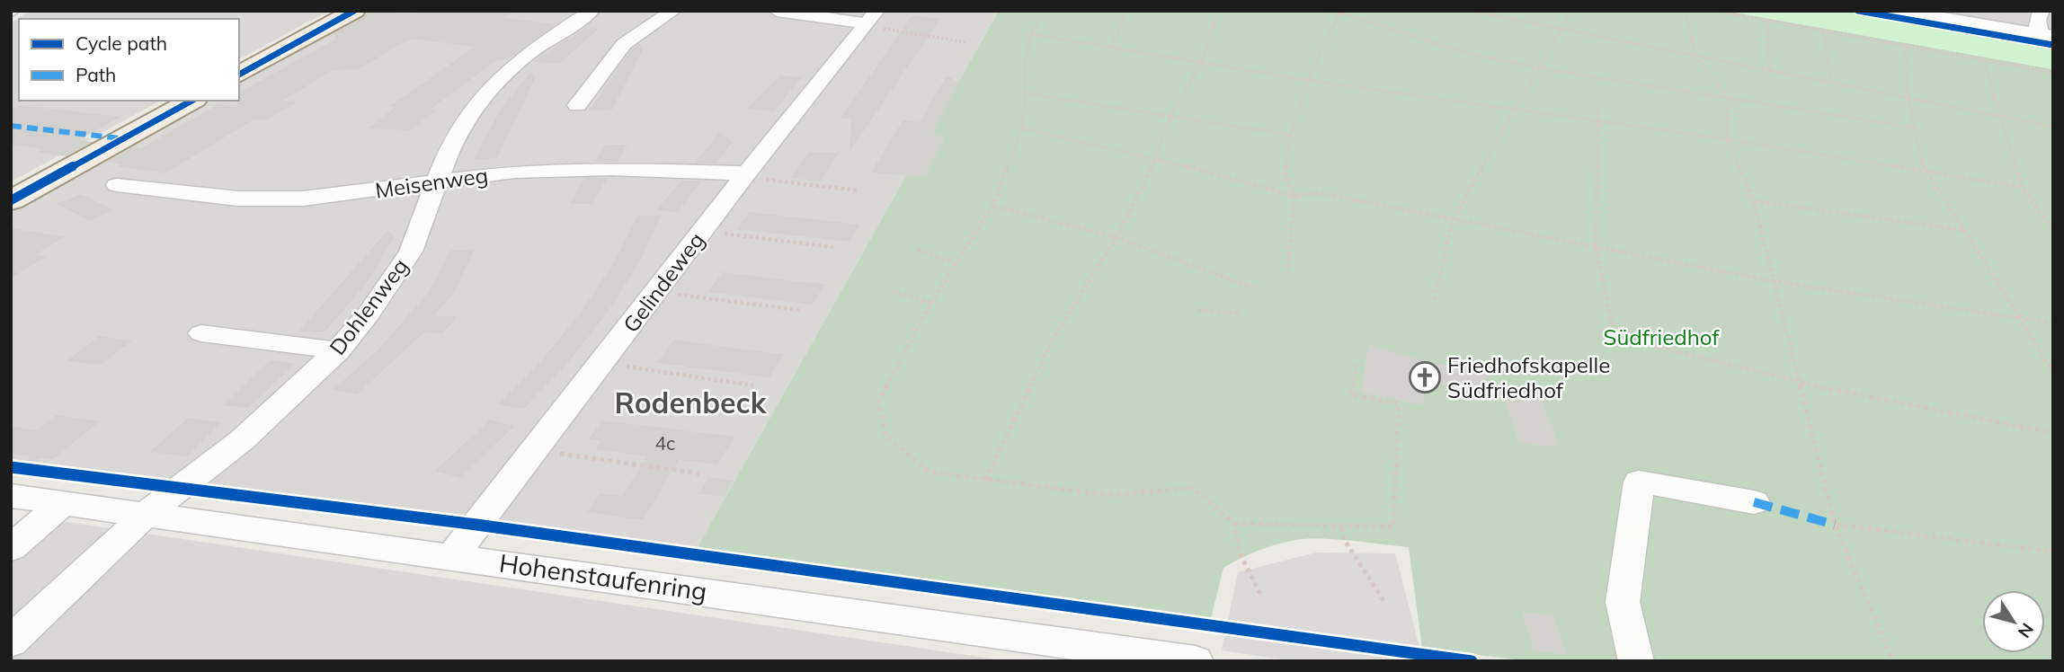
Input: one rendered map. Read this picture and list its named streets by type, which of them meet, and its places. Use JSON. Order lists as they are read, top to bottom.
{
  "streets": {
    "street": [
      "Meisenweg",
      "Gelindeweg",
      "Dohlenweg",
      "Hohenstaufenring"
    ]
  },
  "crossings": [
    ["Meisenweg", "Gelindeweg"],
    ["Meisenweg", "Dohlenweg"],
    ["Gelindeweg", "Hohenstaufenring"],
    ["Dohlenweg", "Hohenstaufenring"]
  ],
  "districts": ["Rodenbeck"],
  "parks": ["Südfriedhof"],
  "places": {
    "church": ["Friedhofskapelle Südfriedhof"]
  },
  "house_numbers": ["4c"],
  "legend": ["Cycle path", "Path"],
  "north": "bottom right"
}
